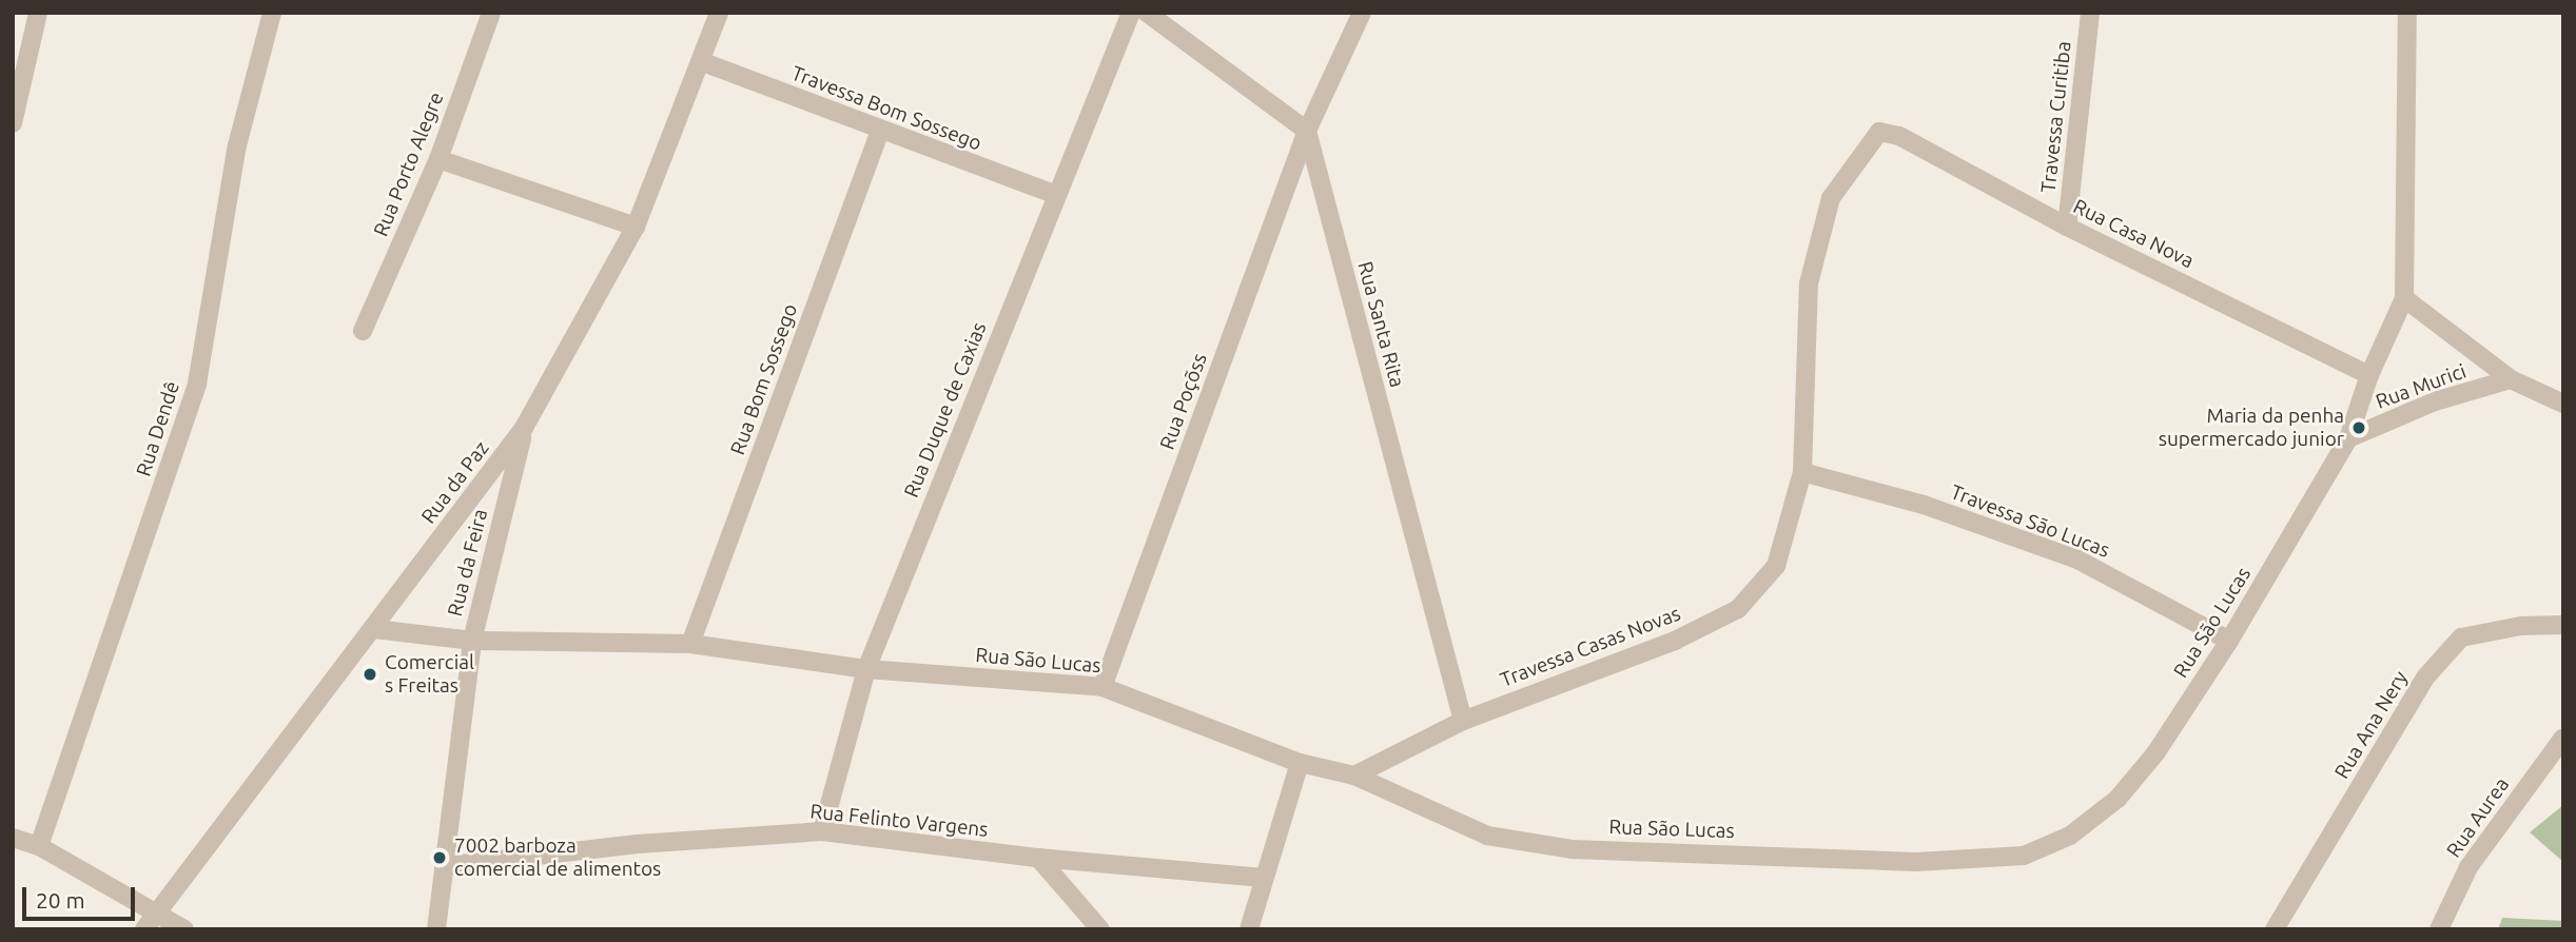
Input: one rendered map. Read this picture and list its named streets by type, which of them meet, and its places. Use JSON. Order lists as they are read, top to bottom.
{
  "streets": {
    "street": [
      "Travessa Bom Sossego",
      "Travessa Curitiba",
      "Rua Porto Alegre",
      "Rua Casa Nova",
      "Rua Santa Rita",
      "Rua Bom Sossego",
      "Rua Murici",
      "Rua Poçõss",
      "Rua Duque de Caxias",
      "Rua Dendê",
      "Rua da Paz",
      "Travessa São Lucas",
      "Rua da Feira",
      "Rua São Lucas",
      "Travessa Casas Novas",
      "Rua Ana Nery",
      "Rua Aurea",
      "Rua Felinto Vargens"
    ]
  },
  "crossings": [
    ["Travessa Bom Sossego", "Rua Bom Sossego"],
    ["Travessa Bom Sossego", "Rua Duque de Caxias"],
    ["Travessa Bom Sossego", "Rua da Paz"],
    ["Travessa Curitiba", "Rua Casa Nova"],
    ["Rua Casa Nova", "Rua São Lucas"],
    ["Rua Casa Nova", "Travessa Casas Novas"],
    ["Rua Santa Rita", "Rua Poçõss"],
    ["Rua Santa Rita", "Travessa Casas Novas"],
    ["Rua Bom Sossego", "Rua São Lucas"],
    ["Rua Murici", "Rua São Lucas"],
    ["Rua Poçõss", "Rua São Lucas"],
    ["Rua Duque de Caxias", "Rua São Lucas"],
    ["Rua Duque de Caxias", "Rua Felinto Vargens"],
    ["Rua da Paz", "Rua da Feira"],
    ["Rua da Paz", "Rua São Lucas"],
    ["Travessa São Lucas", "Rua São Lucas"],
    ["Travessa São Lucas", "Travessa Casas Novas"],
    ["Rua da Feira", "Rua São Lucas"],
    ["Rua da Feira", "Rua Felinto Vargens"],
    ["Rua São Lucas", "Travessa Casas Novas"]
  ],
  "places": ["Maria da penha supermercado junior", "Comercial s Freitas", "7002 barboza comercial de alimentos"],
  "scale_bar": "20 m"
}
